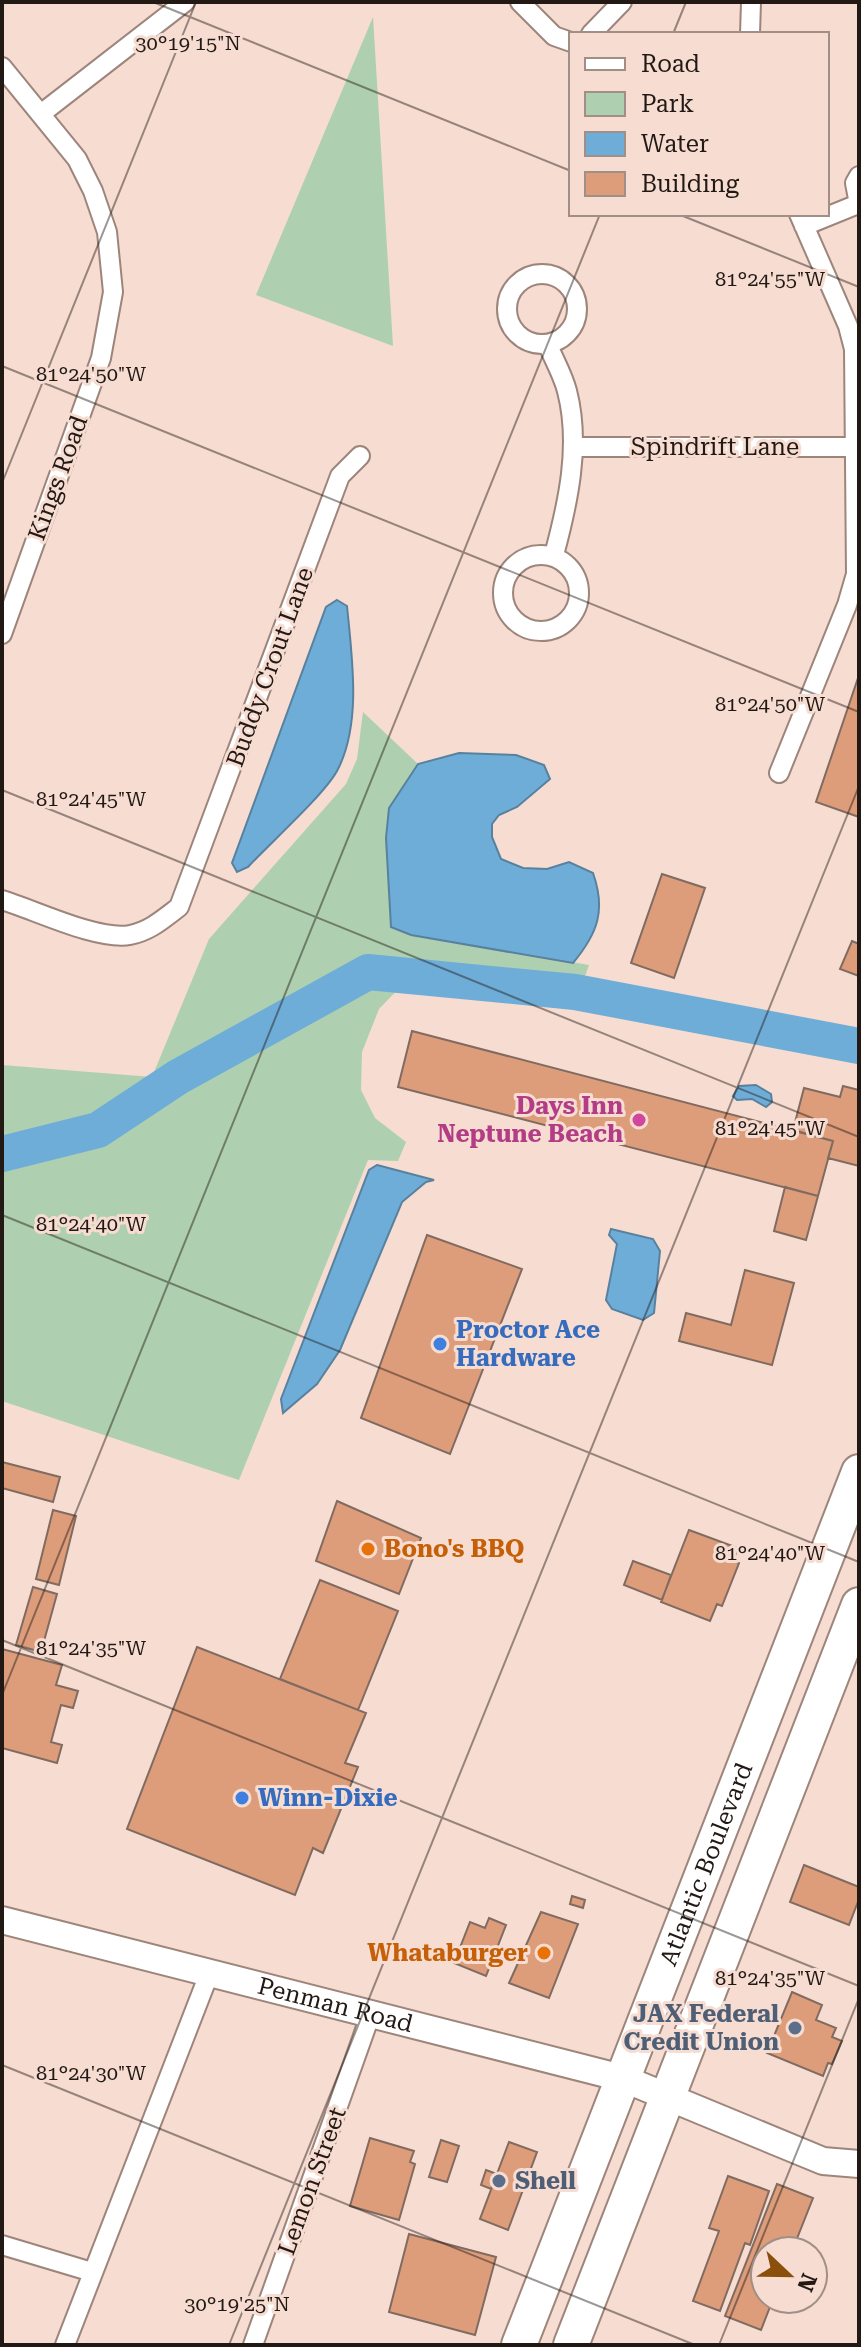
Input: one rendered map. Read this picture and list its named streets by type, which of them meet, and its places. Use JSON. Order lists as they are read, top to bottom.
{
  "streets": {
    "highway": ["Atlantic Boulevard"],
    "street": [
      "Spindrift Lane",
      "Kings Road",
      "Buddy Crout Lane",
      "Penman Road",
      "Lemon Street"
    ]
  },
  "crossings": [
    ["Atlantic Boulevard", "Penman Road"],
    ["Penman Road", "Lemon Street"]
  ],
  "places": [
    "Days Inn Neptune Beach",
    "Proctor Ace Hardware",
    "Bono's BBQ",
    "Winn-Dixie",
    "Whataburger",
    "JAX Federal Credit Union",
    "Shell"
  ],
  "legend": [
    "Road",
    "Park",
    "Water",
    "Building"
  ],
  "north": "right",
  "coordinates": [
    "30°19'15\"N",
    "81°24'55\"W",
    "81°24'50\"W",
    "81°24'45\"W",
    "81°24'40\"W",
    "81°24'35\"W",
    "81°24'30\"W",
    "30°19'25\"N"
  ]
}
